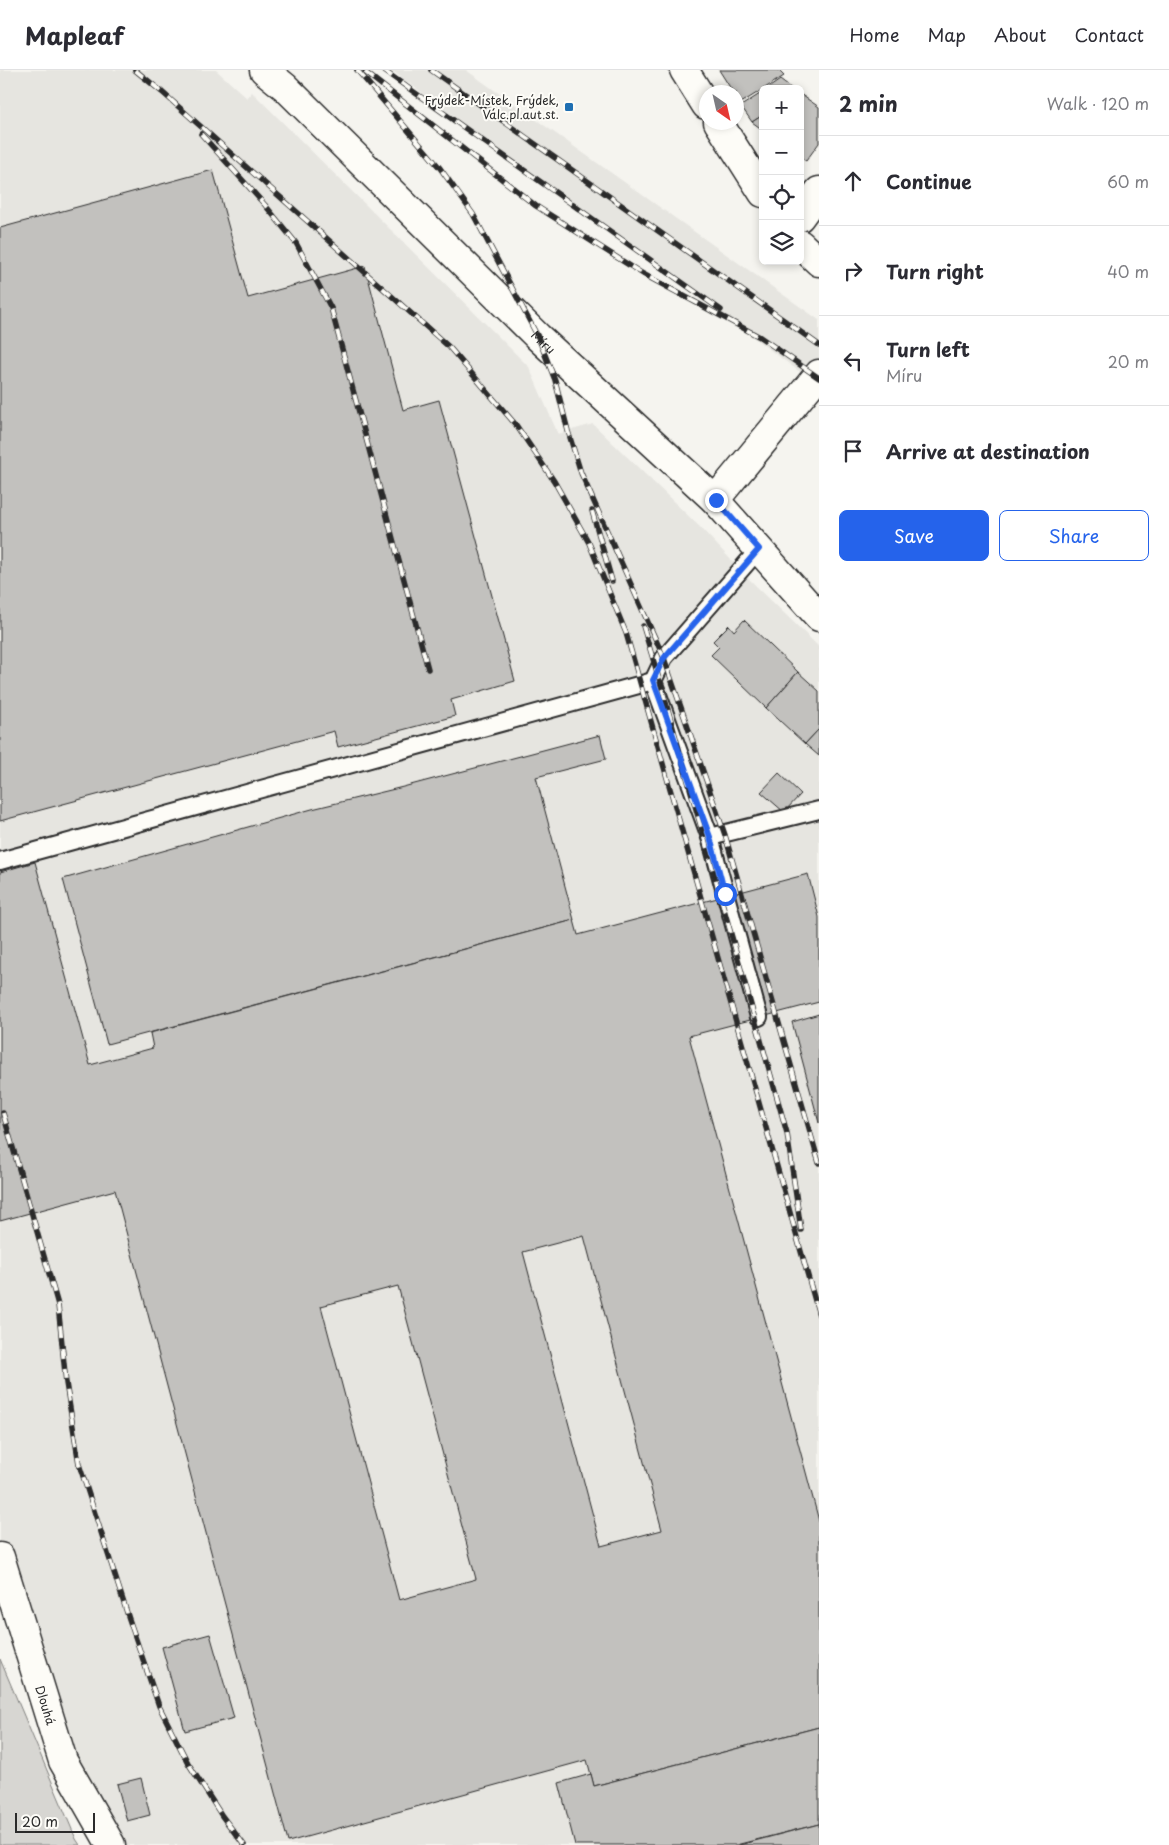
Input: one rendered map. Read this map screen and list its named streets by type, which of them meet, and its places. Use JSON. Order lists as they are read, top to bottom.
{
  "streets": {
    "street": ["Míru", "Dlouhá"]
  },
  "places": {
    "transit": ["Frýdek-Místek, Frýdek, Válc.pl.aut.st."]
  },
  "scale_bar": "20 m",
  "north": "bottom right",
  "page": {
    "header": "Mapleaf",
    "nav": [
      "Home",
      "Map",
      "About",
      "Contact"
    ],
    "heading": ["2 min", "Walk · 120 m"],
    "map_buttons": ["+", "−"],
    "list": [
      ["Continue", "60 m"],
      ["Turn right", "40 m"],
      ["Turn left", "Míru", "20 m"],
      "Arrive at destination"
    ],
    "buttons": ["Save", "Share"],
    "scale": "20 m"
  }
}
